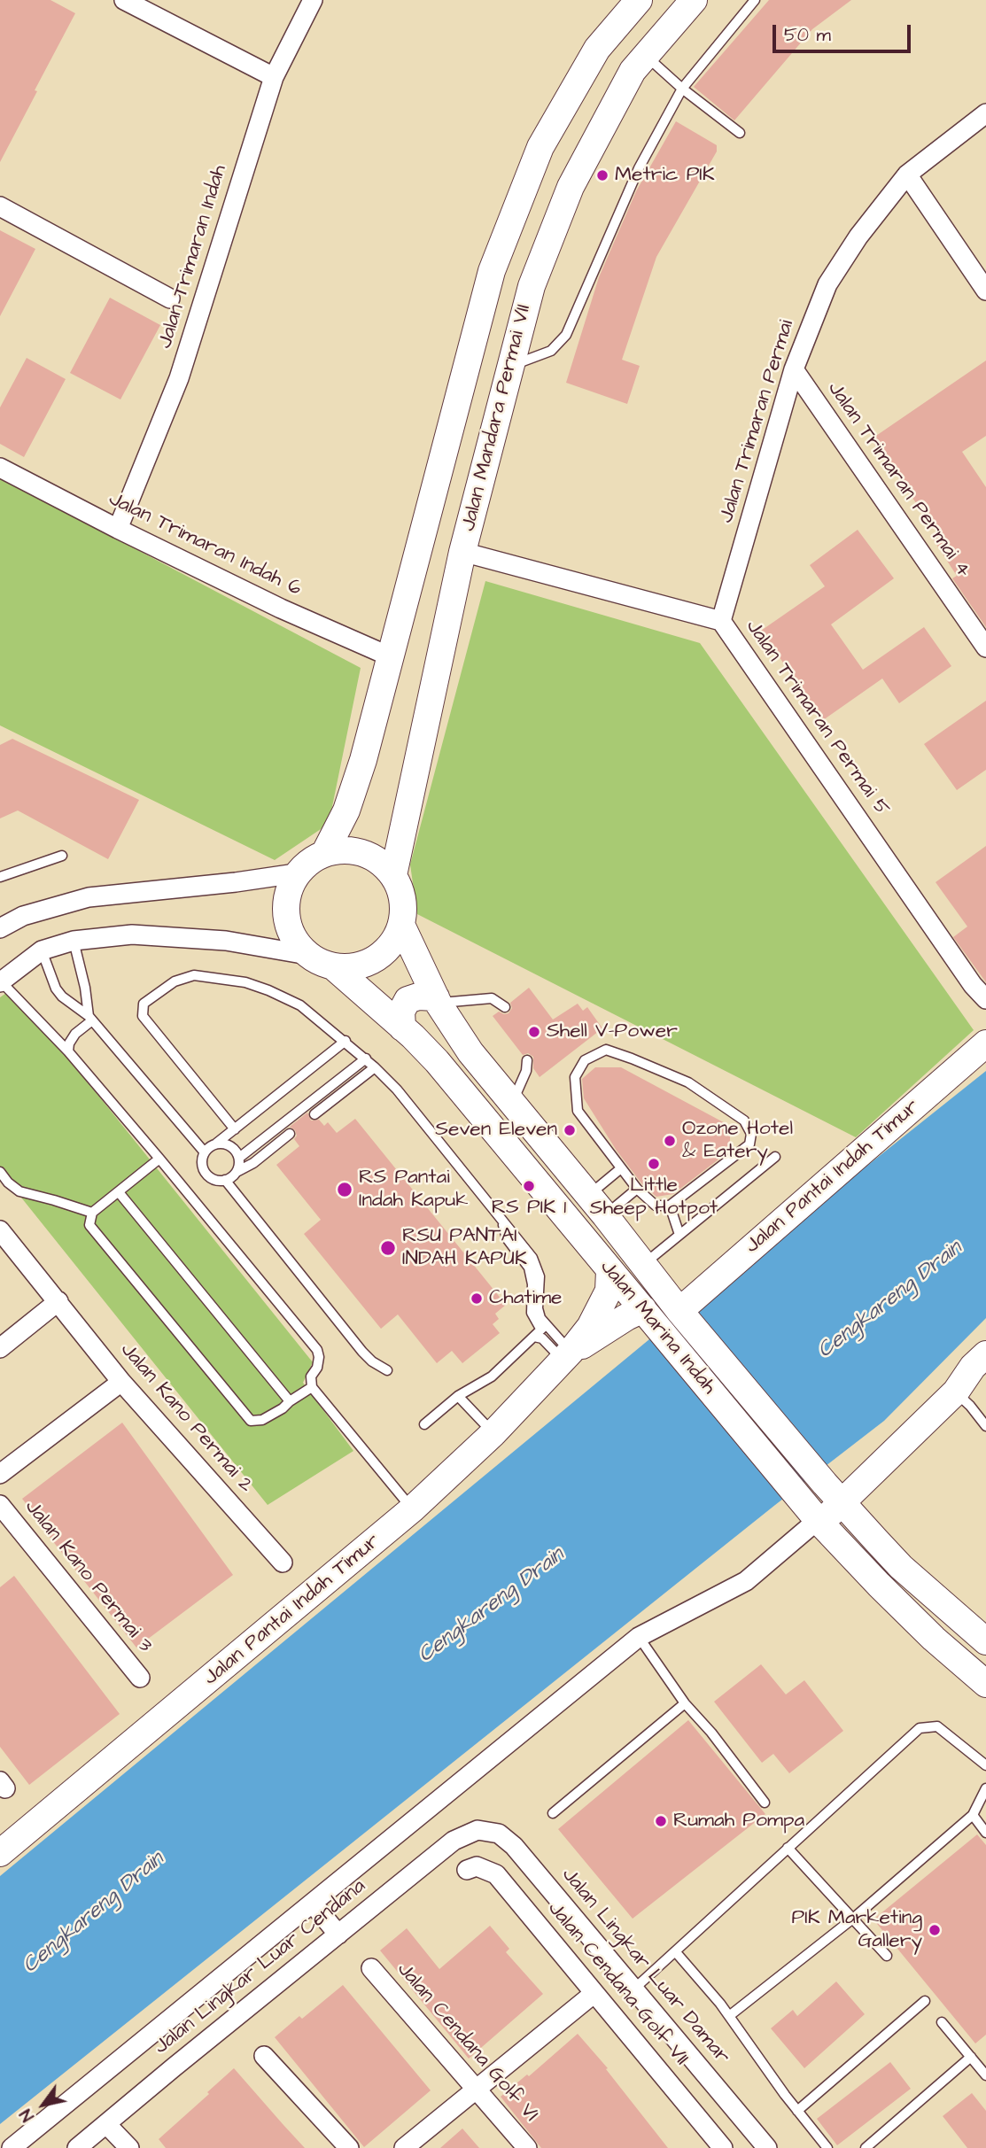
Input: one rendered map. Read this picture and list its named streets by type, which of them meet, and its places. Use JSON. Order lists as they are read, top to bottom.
{
  "streets": {
    "main road": ["Jalan Mandara Permai VII", "Jalan Pantai Indah Timur", "Jalan Marina Indah"],
    "street": [
      "Jalan Trimaran Indah",
      "Jalan Trimaran Permai",
      "Jalan Trimaran Permai 4",
      "Jalan Trimaran Indah 6",
      "Jalan Trimaran Permai 5",
      "Jalan Kano Permai 2",
      "Jalan Kano Permai 3",
      "Jalan Lingkar Luar Damar",
      "Jalan Lingkar Luar Cendana",
      "Jalan Cendana Golf VII",
      "Jalan Cendana Golf VI"
    ]
  },
  "crossings": [
    ["Jalan Trimaran Indah", "Jalan Trimaran Indah 6"],
    ["Jalan Mandara Permai VII", "Jalan Trimaran Indah 6"],
    ["Jalan Mandara Permai VII", "Jalan Trimaran Permai 5"],
    ["Jalan Mandara Permai VII", "Jalan Marina Indah"],
    ["Jalan Trimaran Permai", "Jalan Trimaran Permai 4"],
    ["Jalan Trimaran Permai", "Jalan Trimaran Permai 5"],
    ["Jalan Pantai Indah Timur", "Jalan Marina Indah"],
    ["Jalan Lingkar Luar Damar", "Jalan Lingkar Luar Cendana"]
  ],
  "water": ["Cengkareng Drain"],
  "places": [
    "Metric PIK",
    "Shell V-Power",
    "Seven Eleven",
    "Ozone Hotel & Eatery",
    "Little Sheep Hotpot",
    "RS PIK 1",
    "RS Pantai Indah Kapuk",
    "RSU PANTAI INDAH KAPUK",
    "Chatime",
    "Rumah Pompa",
    "PIK Marketing Gallery"
  ],
  "scale_bar": "50 m",
  "north": "bottom left"
}
